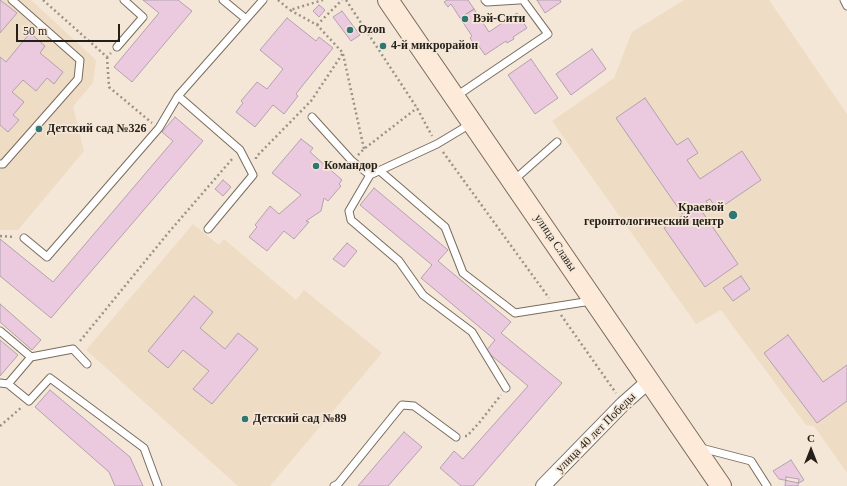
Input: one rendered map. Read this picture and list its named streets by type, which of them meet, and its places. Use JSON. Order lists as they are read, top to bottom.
{
  "streets": {
    "main road": ["улица Славы"],
    "street": ["улица 40 лет Победы"]
  },
  "crossings": [
    ["улица Славы", "улица 40 лет Победы"]
  ],
  "places": [
    "Вэй-Сити",
    "Ozon",
    "4-й микрорайон",
    "Детский сад №326",
    "Командор",
    "Краевой геронтологический центр",
    "Детский сад №89"
  ],
  "scale_bar": "50 m",
  "north": "top"
}
